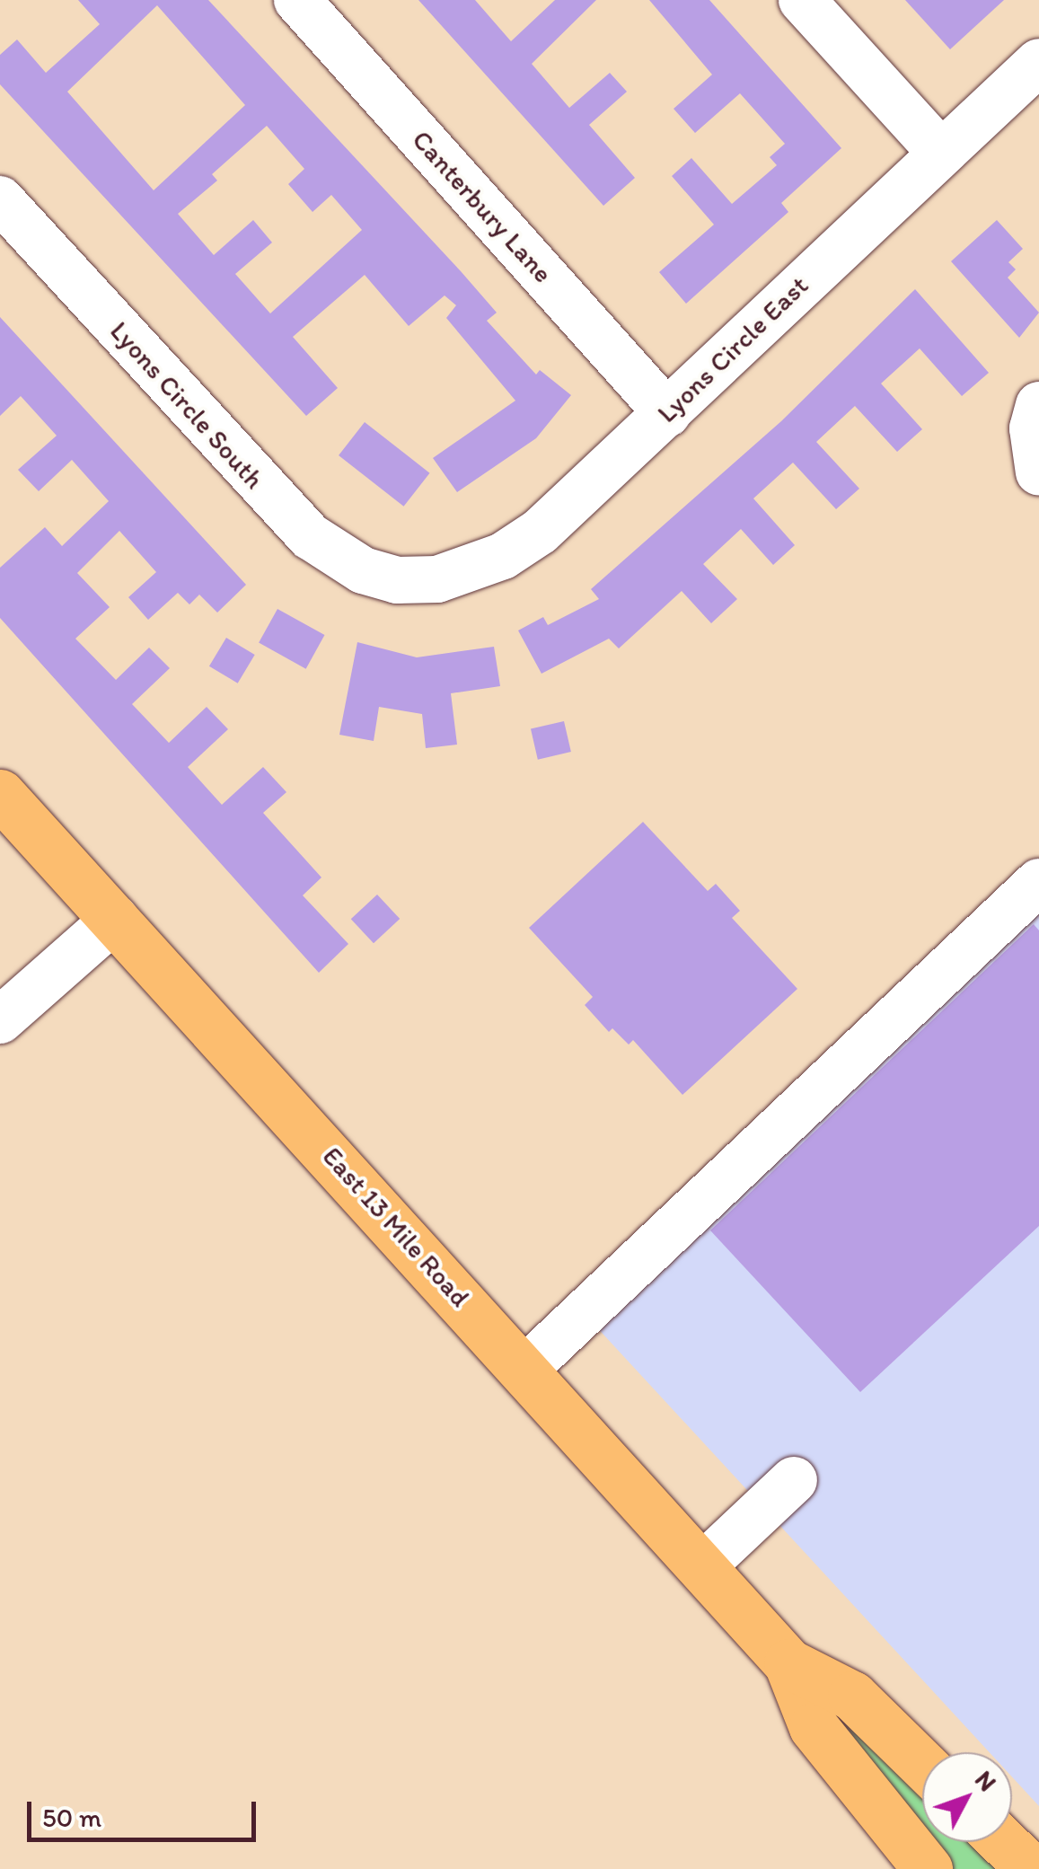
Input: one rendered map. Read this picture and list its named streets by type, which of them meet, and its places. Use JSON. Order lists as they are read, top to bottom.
{
  "streets": {
    "main road": ["East 13 Mile Road"],
    "street": ["Canterbury Lane", "Lyons Circle East", "Lyons Circle South"]
  },
  "crossings": [
    ["Canterbury Lane", "Lyons Circle East"],
    ["Lyons Circle East", "Lyons Circle South"]
  ],
  "scale_bar": "50 m",
  "north": "top right"
}
